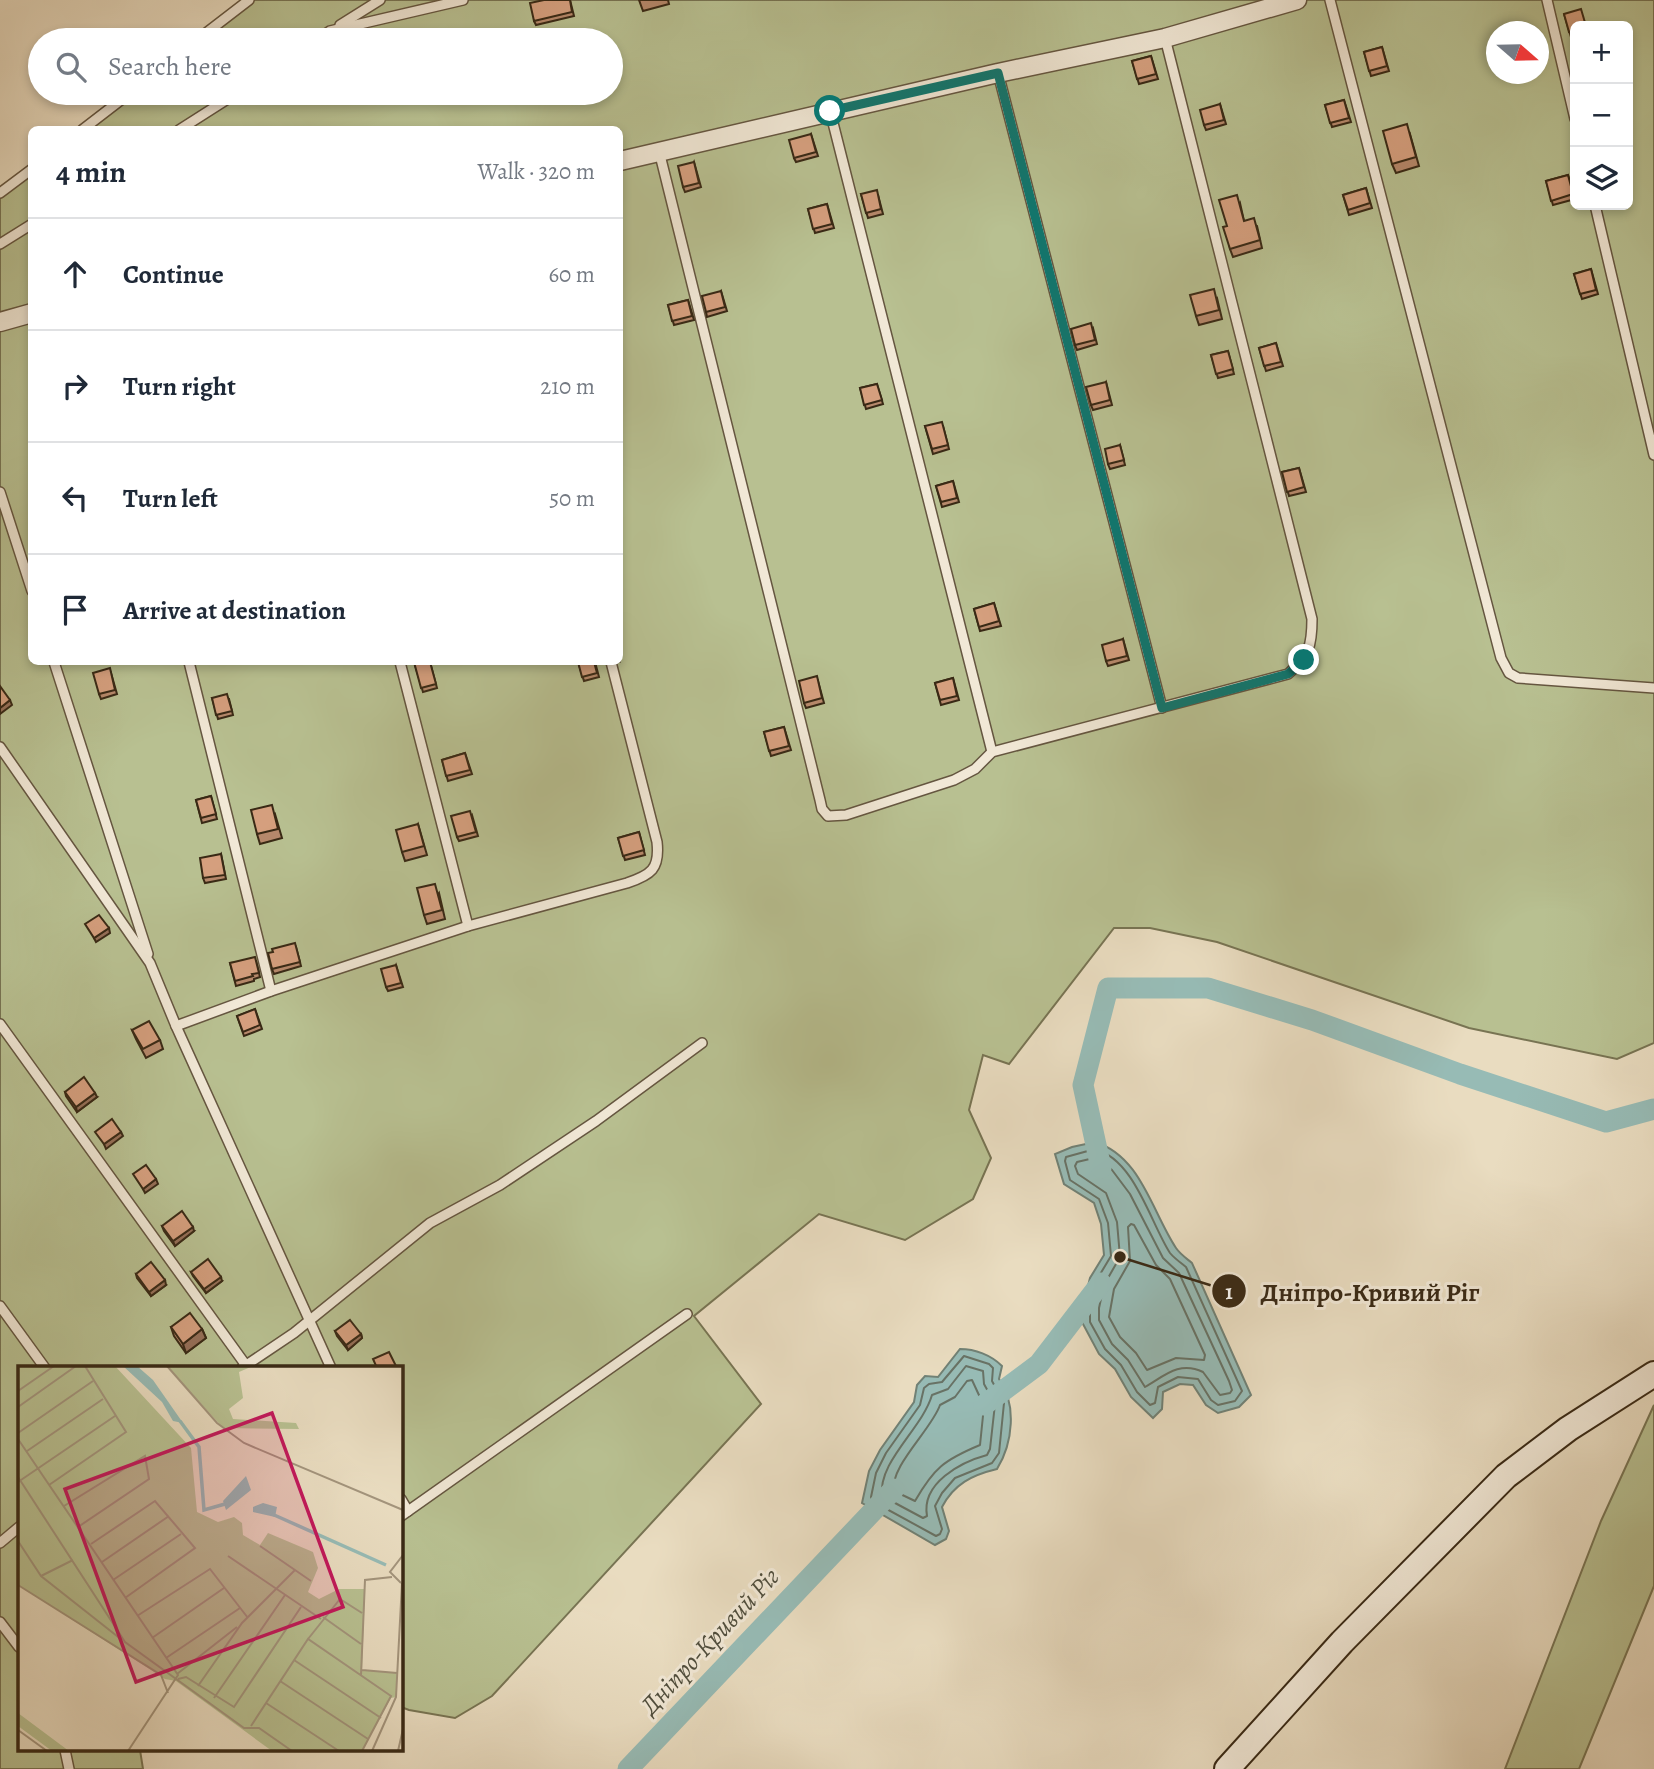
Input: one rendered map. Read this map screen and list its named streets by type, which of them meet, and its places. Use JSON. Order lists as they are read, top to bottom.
{
  "water": ["Дніпро-Кривий Ріг"],
  "places": ["Дніпро-Кривий Ріг"],
  "north": "right",
  "page": {
    "map_buttons": ["+", "−"],
    "search": "Search here",
    "heading": ["4 min", "Walk · 320 m"],
    "list": [
      ["Continue", "60 m"],
      ["Turn right", "210 m"],
      ["Turn left", "50 m"],
      "Arrive at destination"
    ]
  }
}
